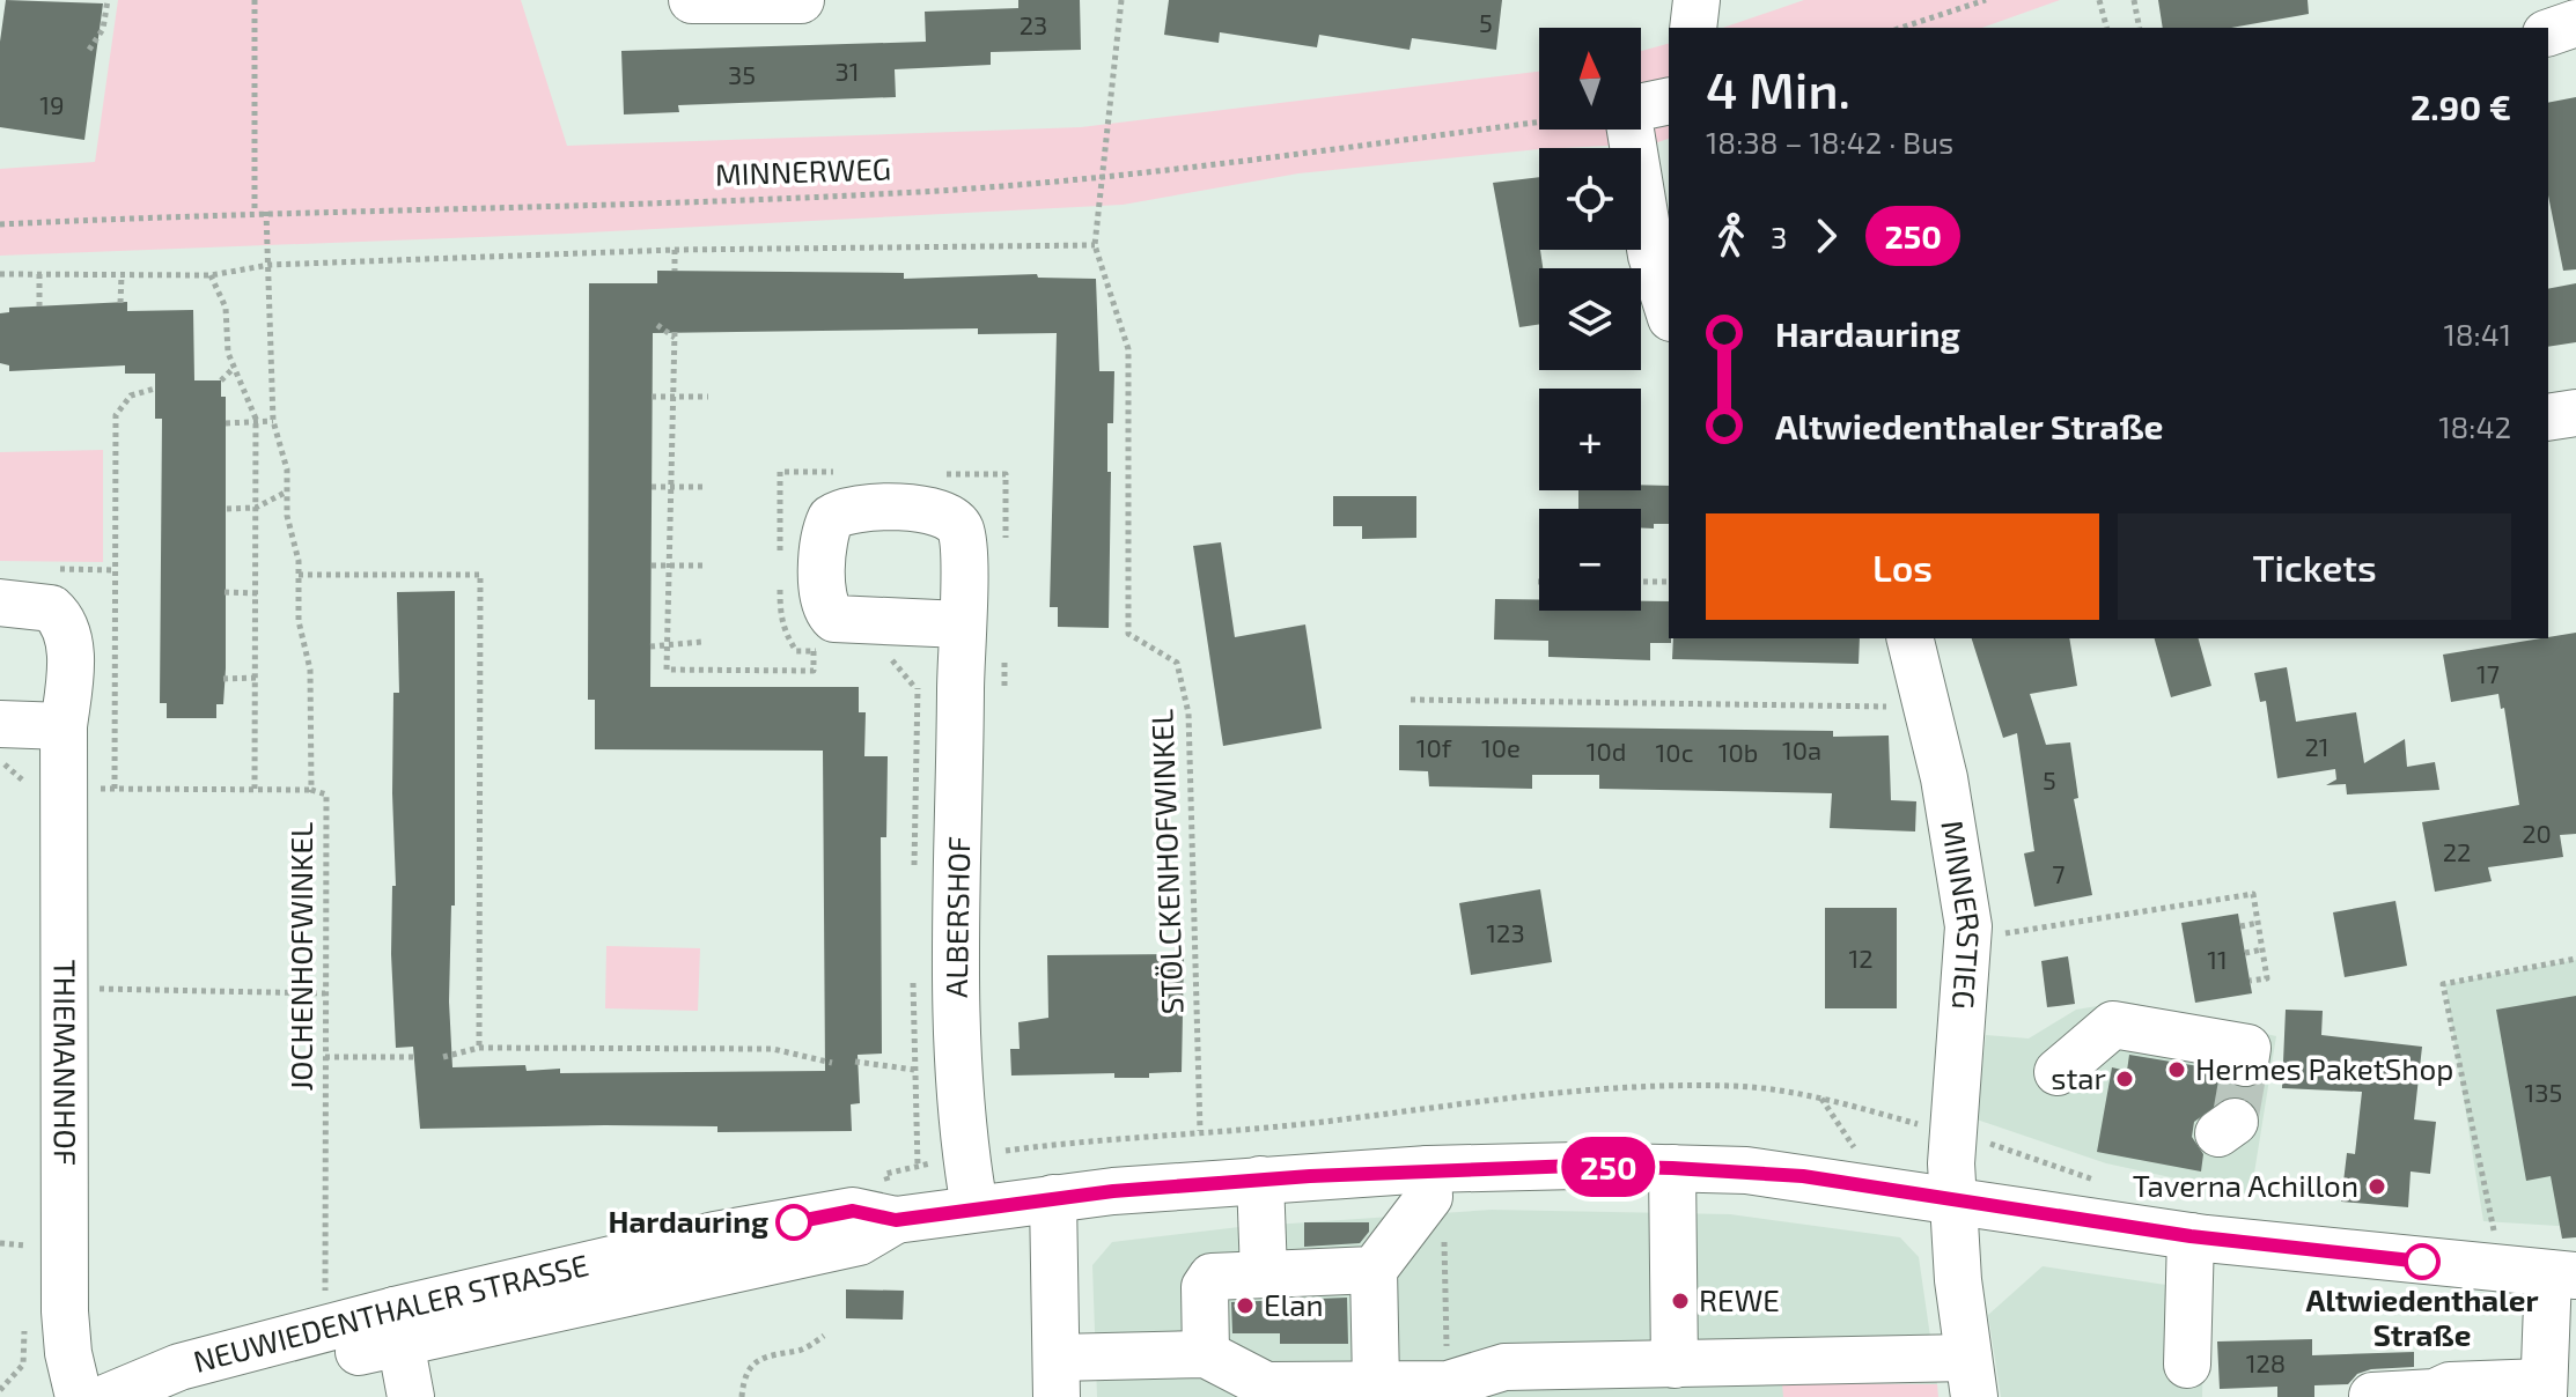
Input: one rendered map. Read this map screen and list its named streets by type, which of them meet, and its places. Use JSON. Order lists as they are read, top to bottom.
{
  "streets": {
    "street": [
      "MINNERSTIEG",
      "ALBERSHOF",
      "THIEMANNHOF",
      "NEUWIEDENTHALER STRASSE"
    ],
    "path": ["MINNERWEG", "STÖLCKENHOFWINKEL", "JOCHENHOFWINKEL"]
  },
  "crossings": [
    ["MINNERWEG", "STÖLCKENHOFWINKEL"],
    ["MINNERWEG", "JOCHENHOFWINKEL"],
    ["MINNERSTIEG", "NEUWIEDENTHALER STRASSE"],
    ["ALBERSHOF", "NEUWIEDENTHALER STRASSE"],
    ["JOCHENHOFWINKEL", "NEUWIEDENTHALER STRASSE"]
  ],
  "places": [
    "Hermes PaketShop",
    "star",
    "Taverna Achillon",
    "Hardauring",
    "Altwiedenthaler Straße",
    "REWE",
    "Elan"
  ],
  "lines": ["bus line 250"],
  "house_numbers": [
    "5",
    "23",
    "31",
    "35",
    "19",
    "17",
    "21",
    "10f",
    "10e",
    "10a",
    "10d",
    "10c",
    "10b",
    "5",
    "20",
    "22",
    "7",
    "123",
    "12",
    "11",
    "135",
    "128"
  ],
  "north": "top",
  "page": {
    "on_map": "250",
    "map_buttons": ["+", "−"],
    "heading": ["4 Min.", "18:38 – 18:42 · Bus", "2.90 €"],
    "legs": ["3", "250"],
    "list": [
      {
        "name": "Hardauring",
        "value": "18:41"
      },
      {
        "name": "Altwiedenthaler Straße",
        "value": "18:42"
      }
    ],
    "buttons": ["Los", "Tickets"]
  }
}
